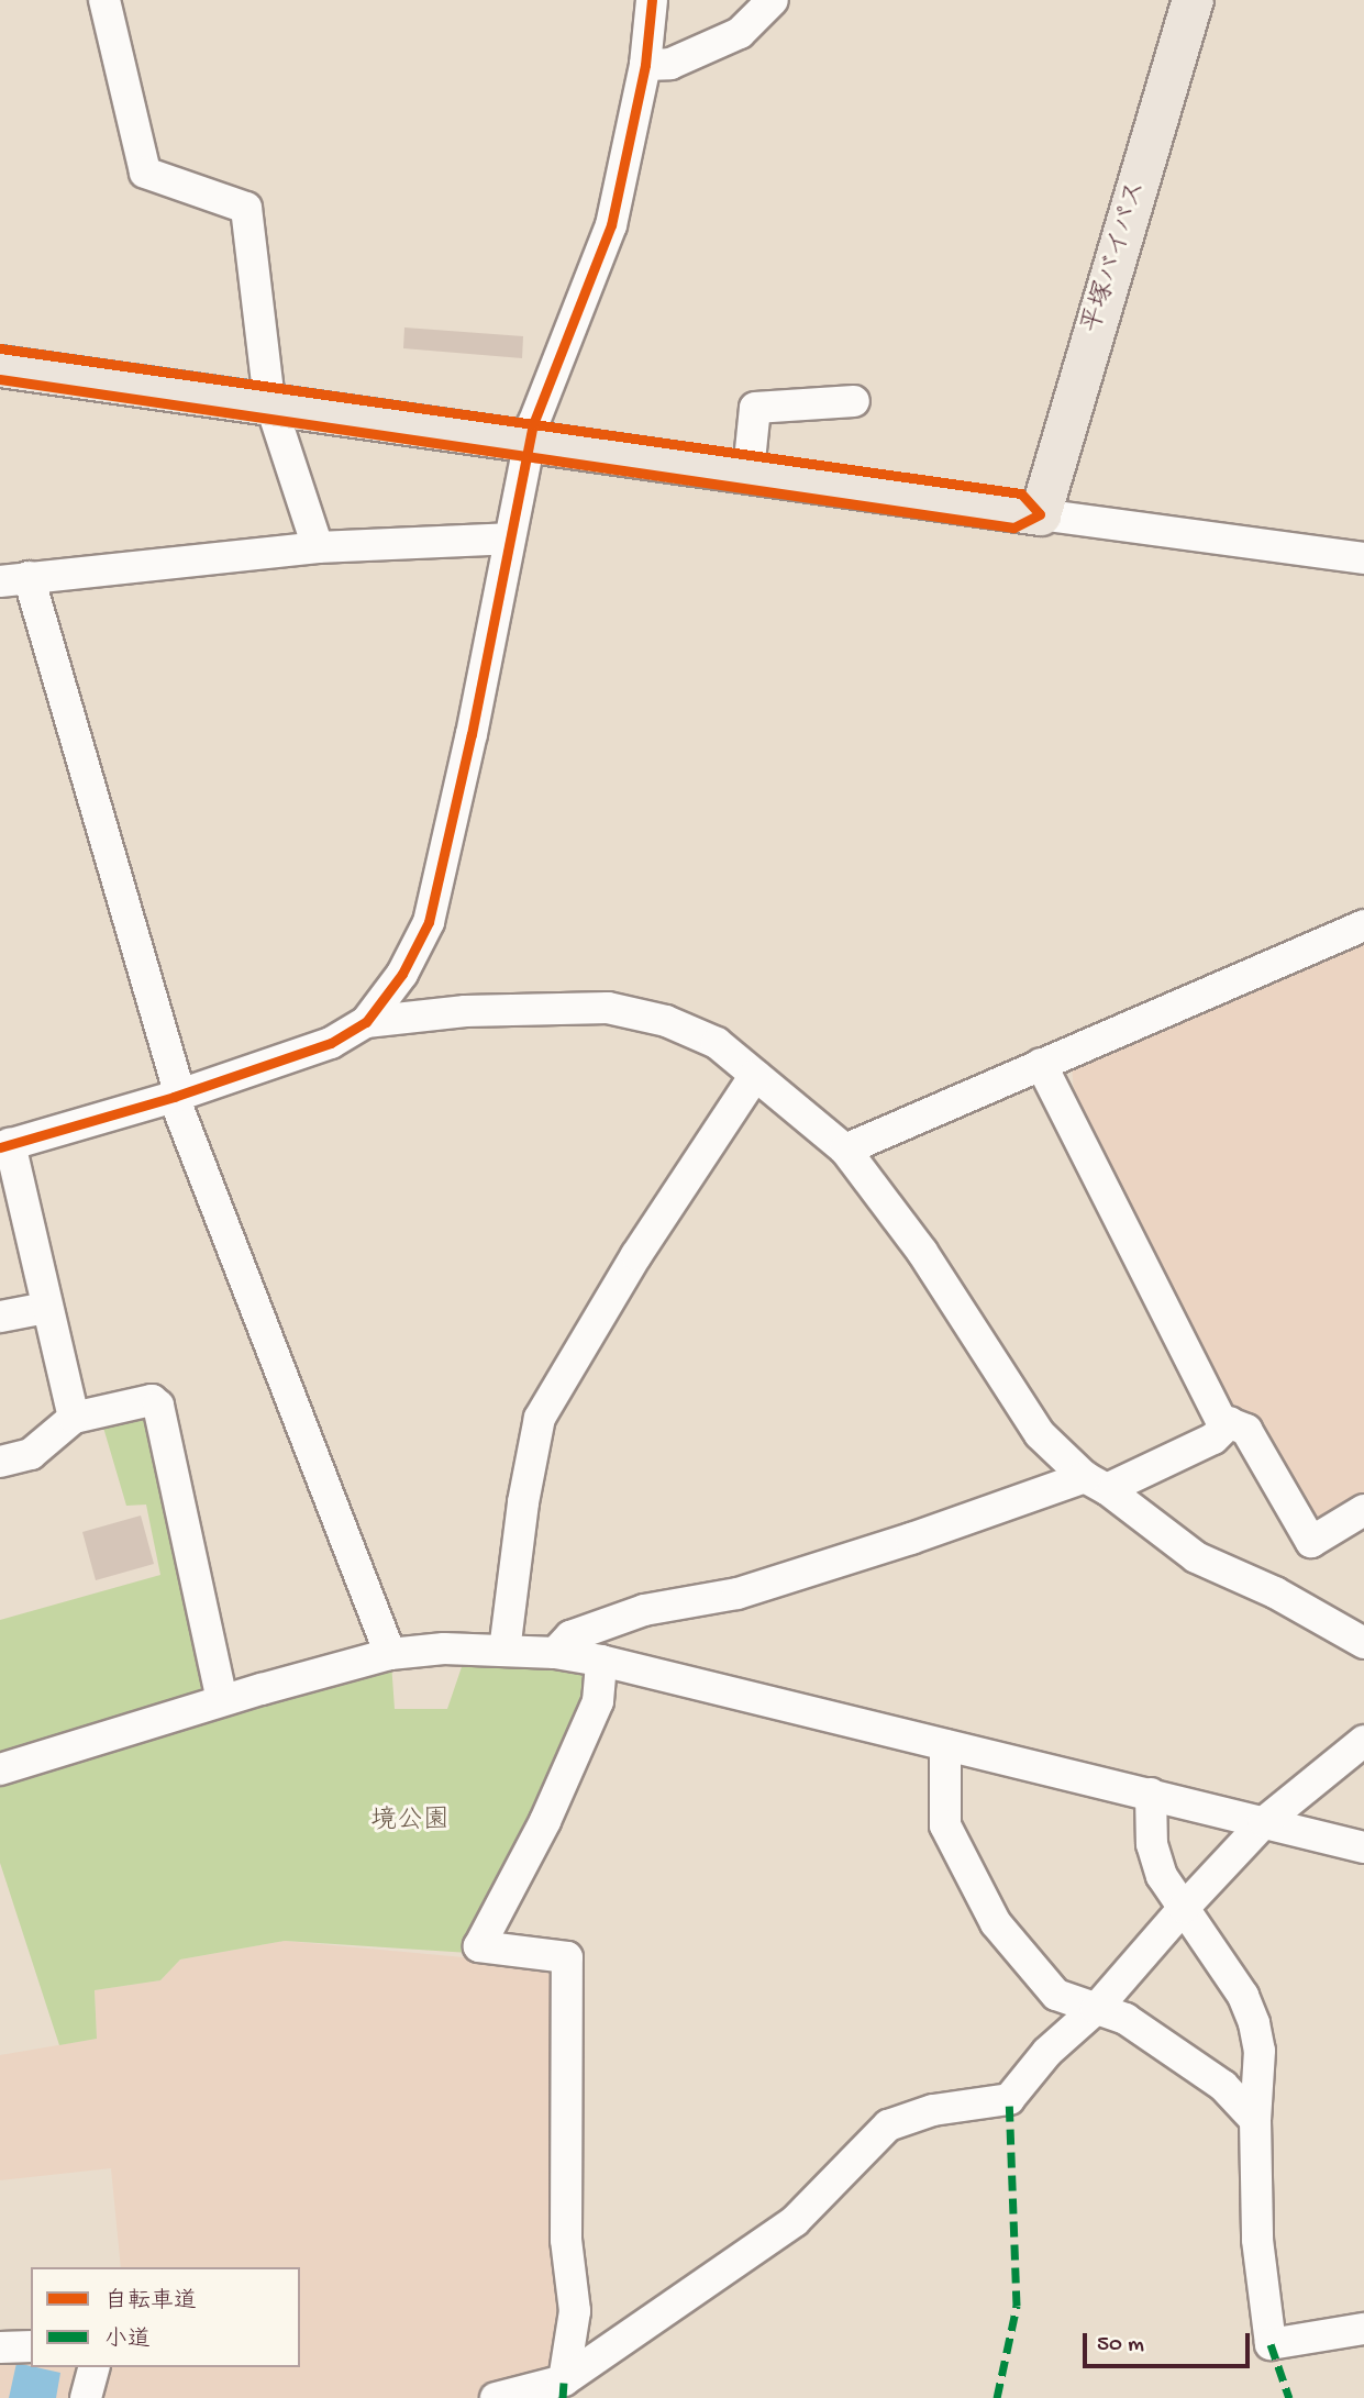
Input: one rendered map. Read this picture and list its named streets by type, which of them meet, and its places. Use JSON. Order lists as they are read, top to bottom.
{
  "streets": {
    "main road": ["平塚バイパス"]
  },
  "parks": ["境公園"],
  "legend": ["自転車道", "小道"],
  "scale_bar": "50 m"
}
